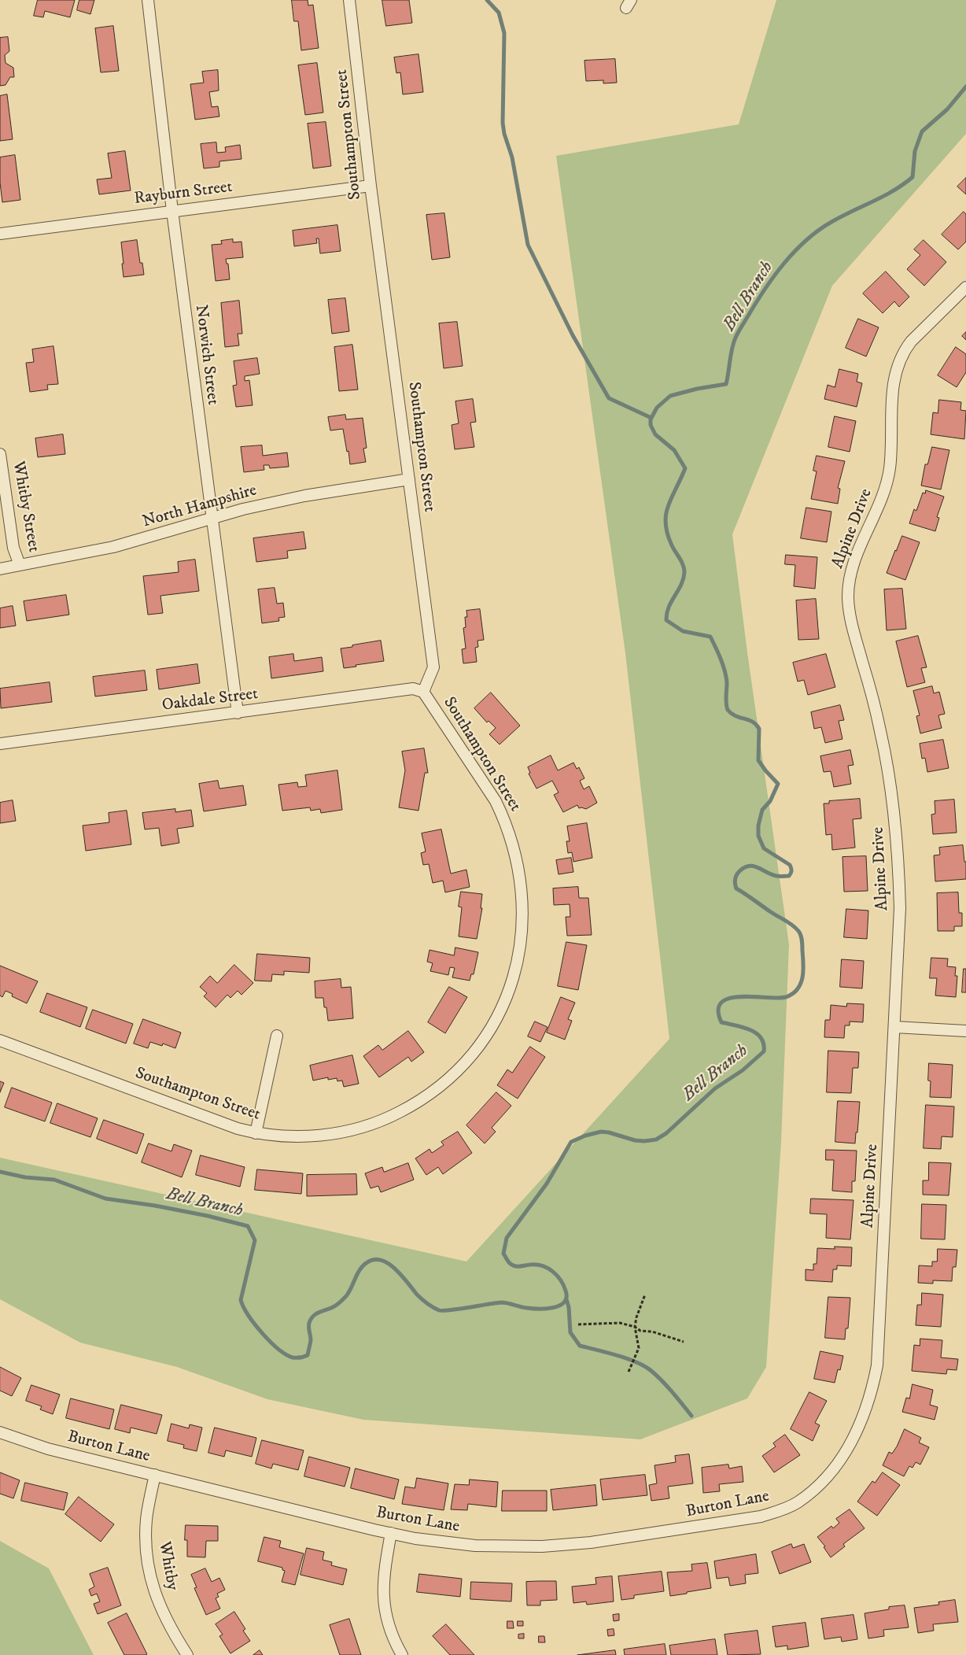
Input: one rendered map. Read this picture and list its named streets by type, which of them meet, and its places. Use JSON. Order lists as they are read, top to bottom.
{
  "streets": {
    "street": [
      "Southampton Street",
      "Rayburn Street",
      "Norwich Street",
      "Whitby Street",
      "North Hampshire",
      "Alpine Drive",
      "Oakdale Street",
      "Burton Lane",
      "Whitby"
    ]
  },
  "crossings": [
    ["Southampton Street", "Rayburn Street"],
    ["Southampton Street", "North Hampshire"],
    ["Southampton Street", "Oakdale Street"],
    ["Rayburn Street", "Norwich Street"],
    ["Norwich Street", "North Hampshire"],
    ["Norwich Street", "Oakdale Street"],
    ["Whitby Street", "North Hampshire"],
    ["Alpine Drive", "Burton Lane"],
    ["Burton Lane", "Whitby"]
  ],
  "water": ["Bell Branch"]
}
